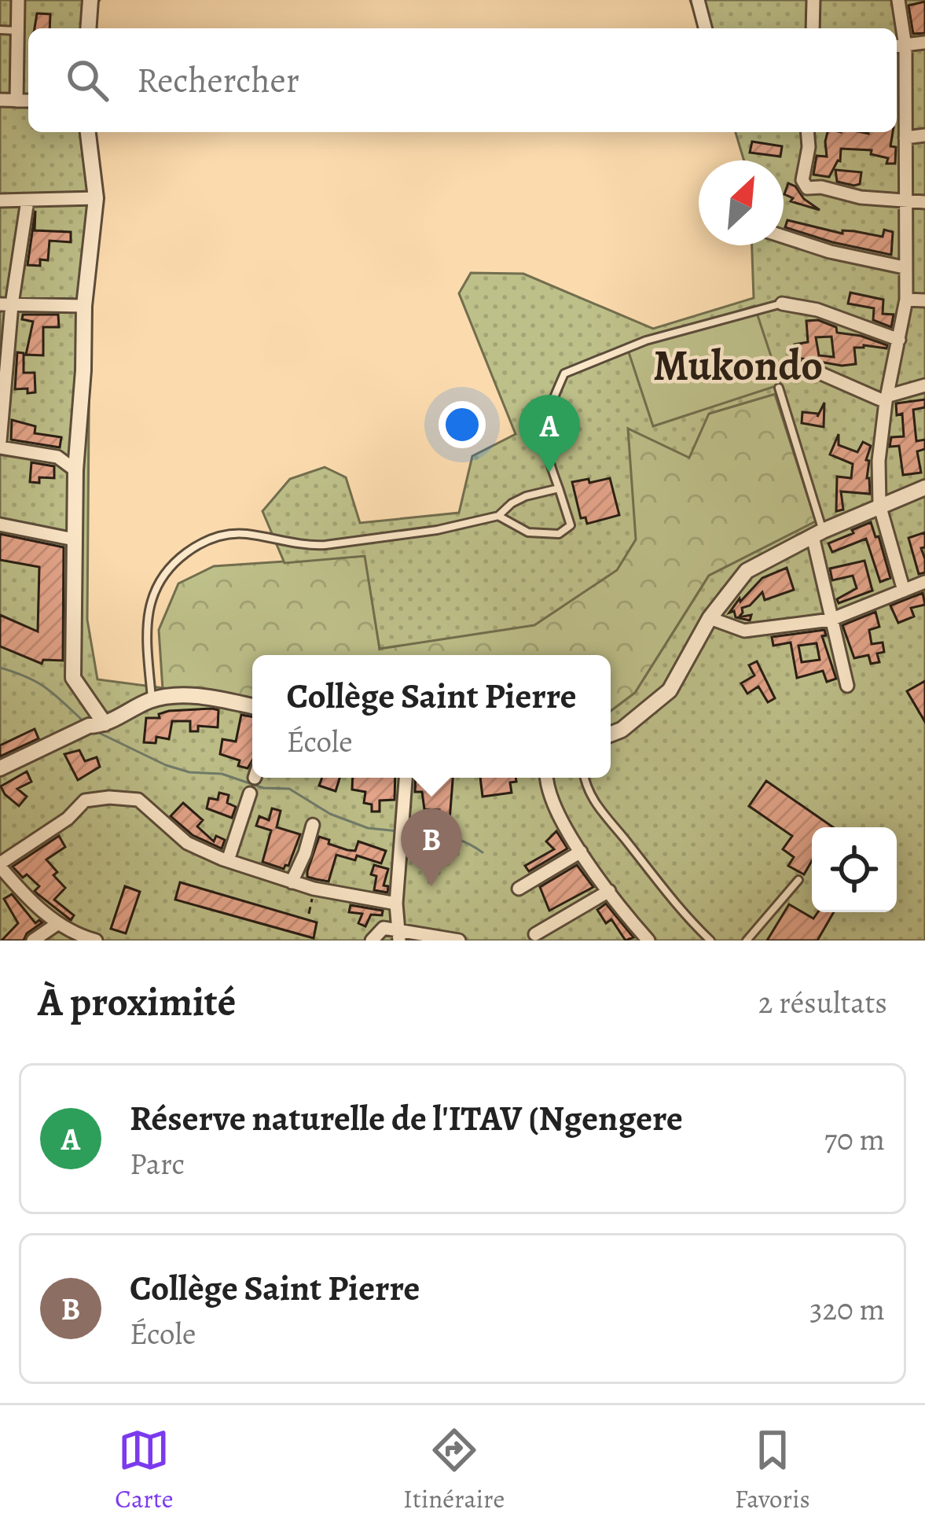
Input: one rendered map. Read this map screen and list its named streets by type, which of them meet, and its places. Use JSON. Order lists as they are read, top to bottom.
{
  "districts": ["Mukondo"],
  "north": "top right",
  "page": {
    "search": "Rechercher",
    "pins": ["A", "B"],
    "popup": ["Collège Saint Pierre", "École"],
    "heading": ["À proximité", "2 résultats"],
    "list": [
      {
        "mark": "A",
        "name": "Réserve naturelle de l'ITAV (Ngengere",
        "note": "Parc",
        "value": "70 m"
      },
      {
        "mark": "B",
        "name": "Collège Saint Pierre",
        "note": "École",
        "value": "320 m"
      }
    ],
    "nav": ["Carte", "Itinéraire", "Favoris"]
  }
}
